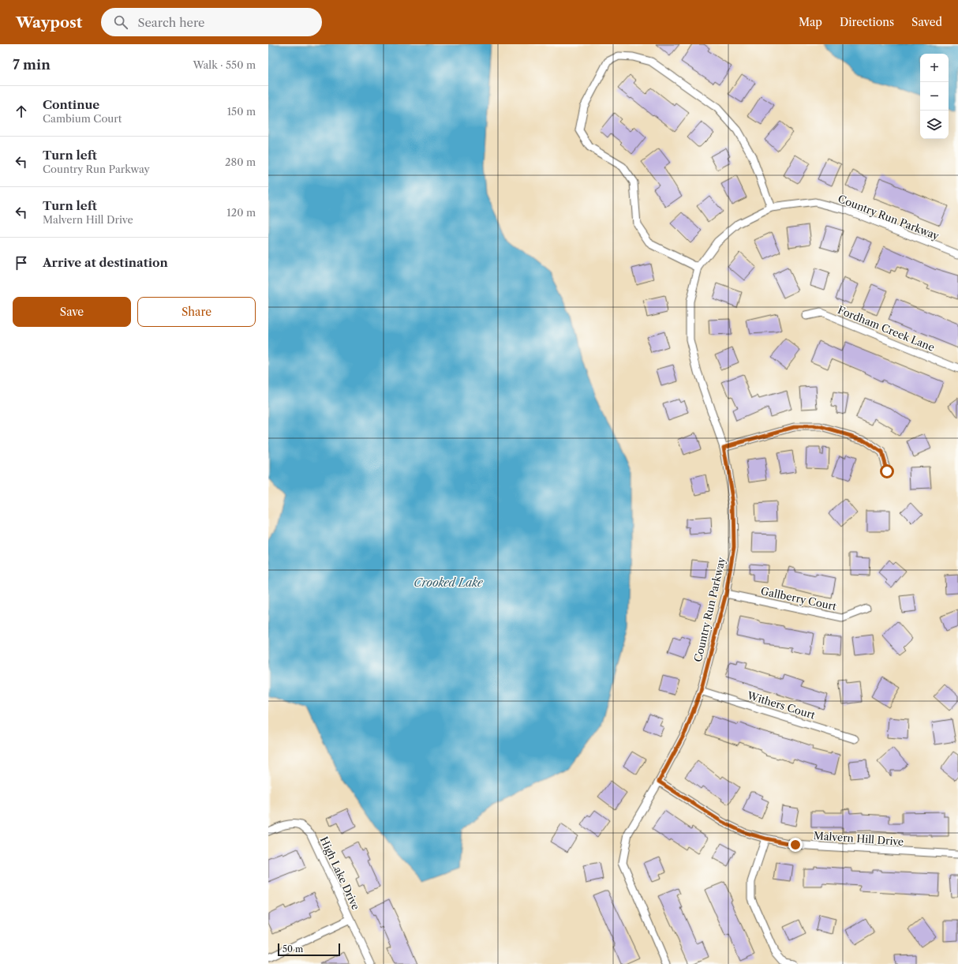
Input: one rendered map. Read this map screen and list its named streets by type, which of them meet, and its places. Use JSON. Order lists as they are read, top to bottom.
{
  "streets": {
    "street": [
      "Country Run Parkway",
      "Fordham Creek Lane",
      "Gallberry Court",
      "Withers Court",
      "Malvern Hill Drive",
      "High Lake Drive"
    ]
  },
  "crossings": [
    ["Country Run Parkway", "Gallberry Court"],
    ["Country Run Parkway", "Withers Court"],
    ["Country Run Parkway", "Malvern Hill Drive"]
  ],
  "water": ["Crooked Lake"],
  "scale_bar": "50 m",
  "page": {
    "header": "Waypost",
    "search": "Search here",
    "nav": ["Map", "Directions", "Saved"],
    "heading": ["7 min", "Walk · 550 m"],
    "map_buttons": ["+", "−"],
    "list": [
      ["Continue", "Cambium Court", "150 m"],
      ["Turn left", "Country Run Parkway", "280 m"],
      ["Turn left", "Malvern Hill Drive", "120 m"],
      "Arrive at destination"
    ],
    "buttons": ["Save", "Share"],
    "scale": "50 m"
  }
}
